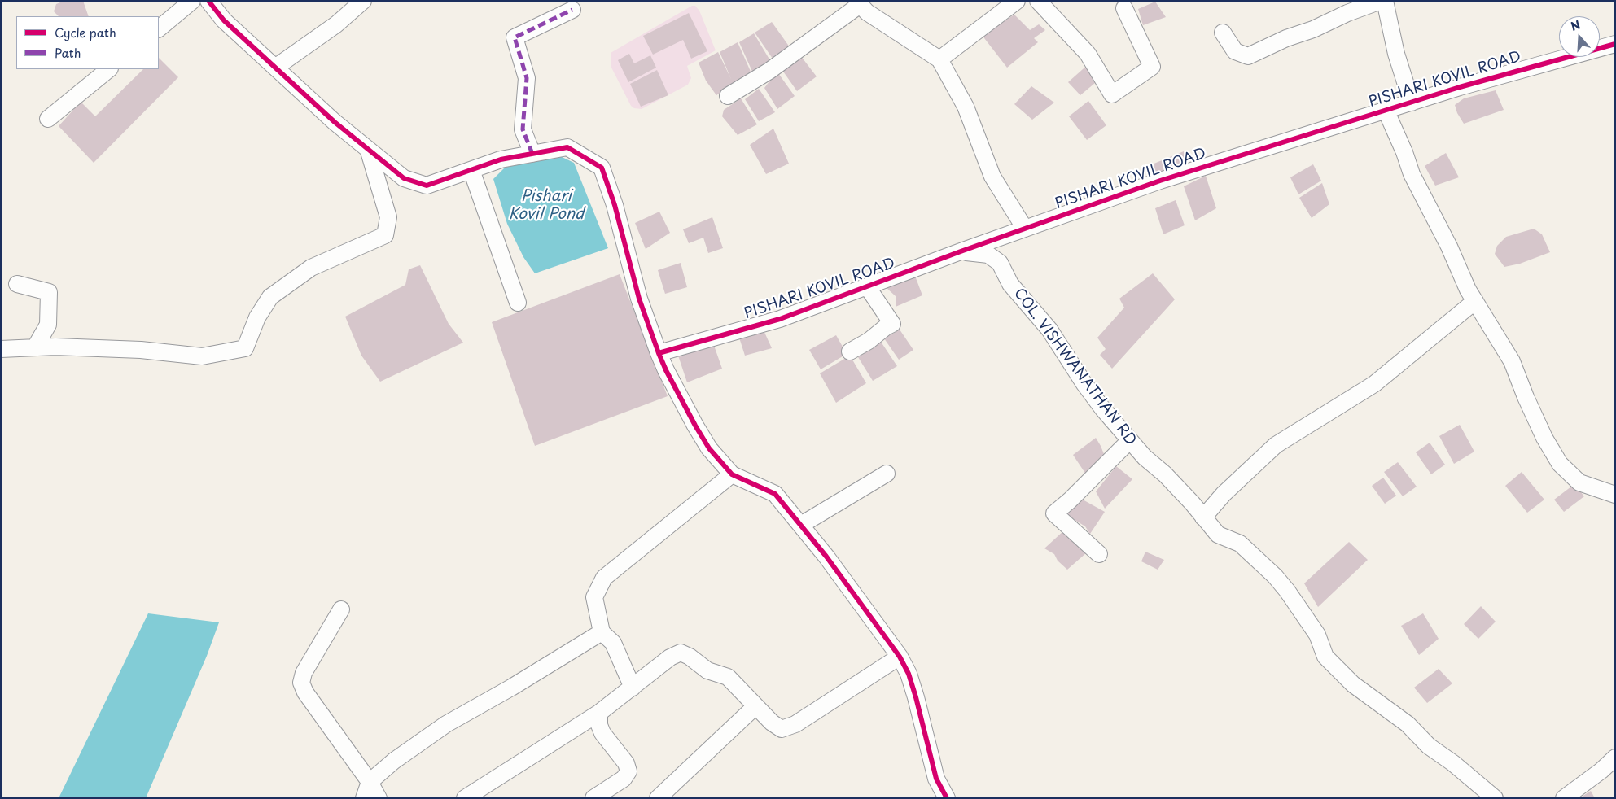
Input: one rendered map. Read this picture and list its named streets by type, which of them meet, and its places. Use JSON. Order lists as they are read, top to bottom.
{
  "streets": {
    "street": ["PISHARI KOVIL ROAD", "COL. VISHWANATHAN RD"]
  },
  "crossings": [
    ["PISHARI KOVIL ROAD", "COL. VISHWANATHAN RD"]
  ],
  "water": ["Pishari Kovil Pond"],
  "legend": ["Cycle path", "Path"],
  "north": "top"
}
